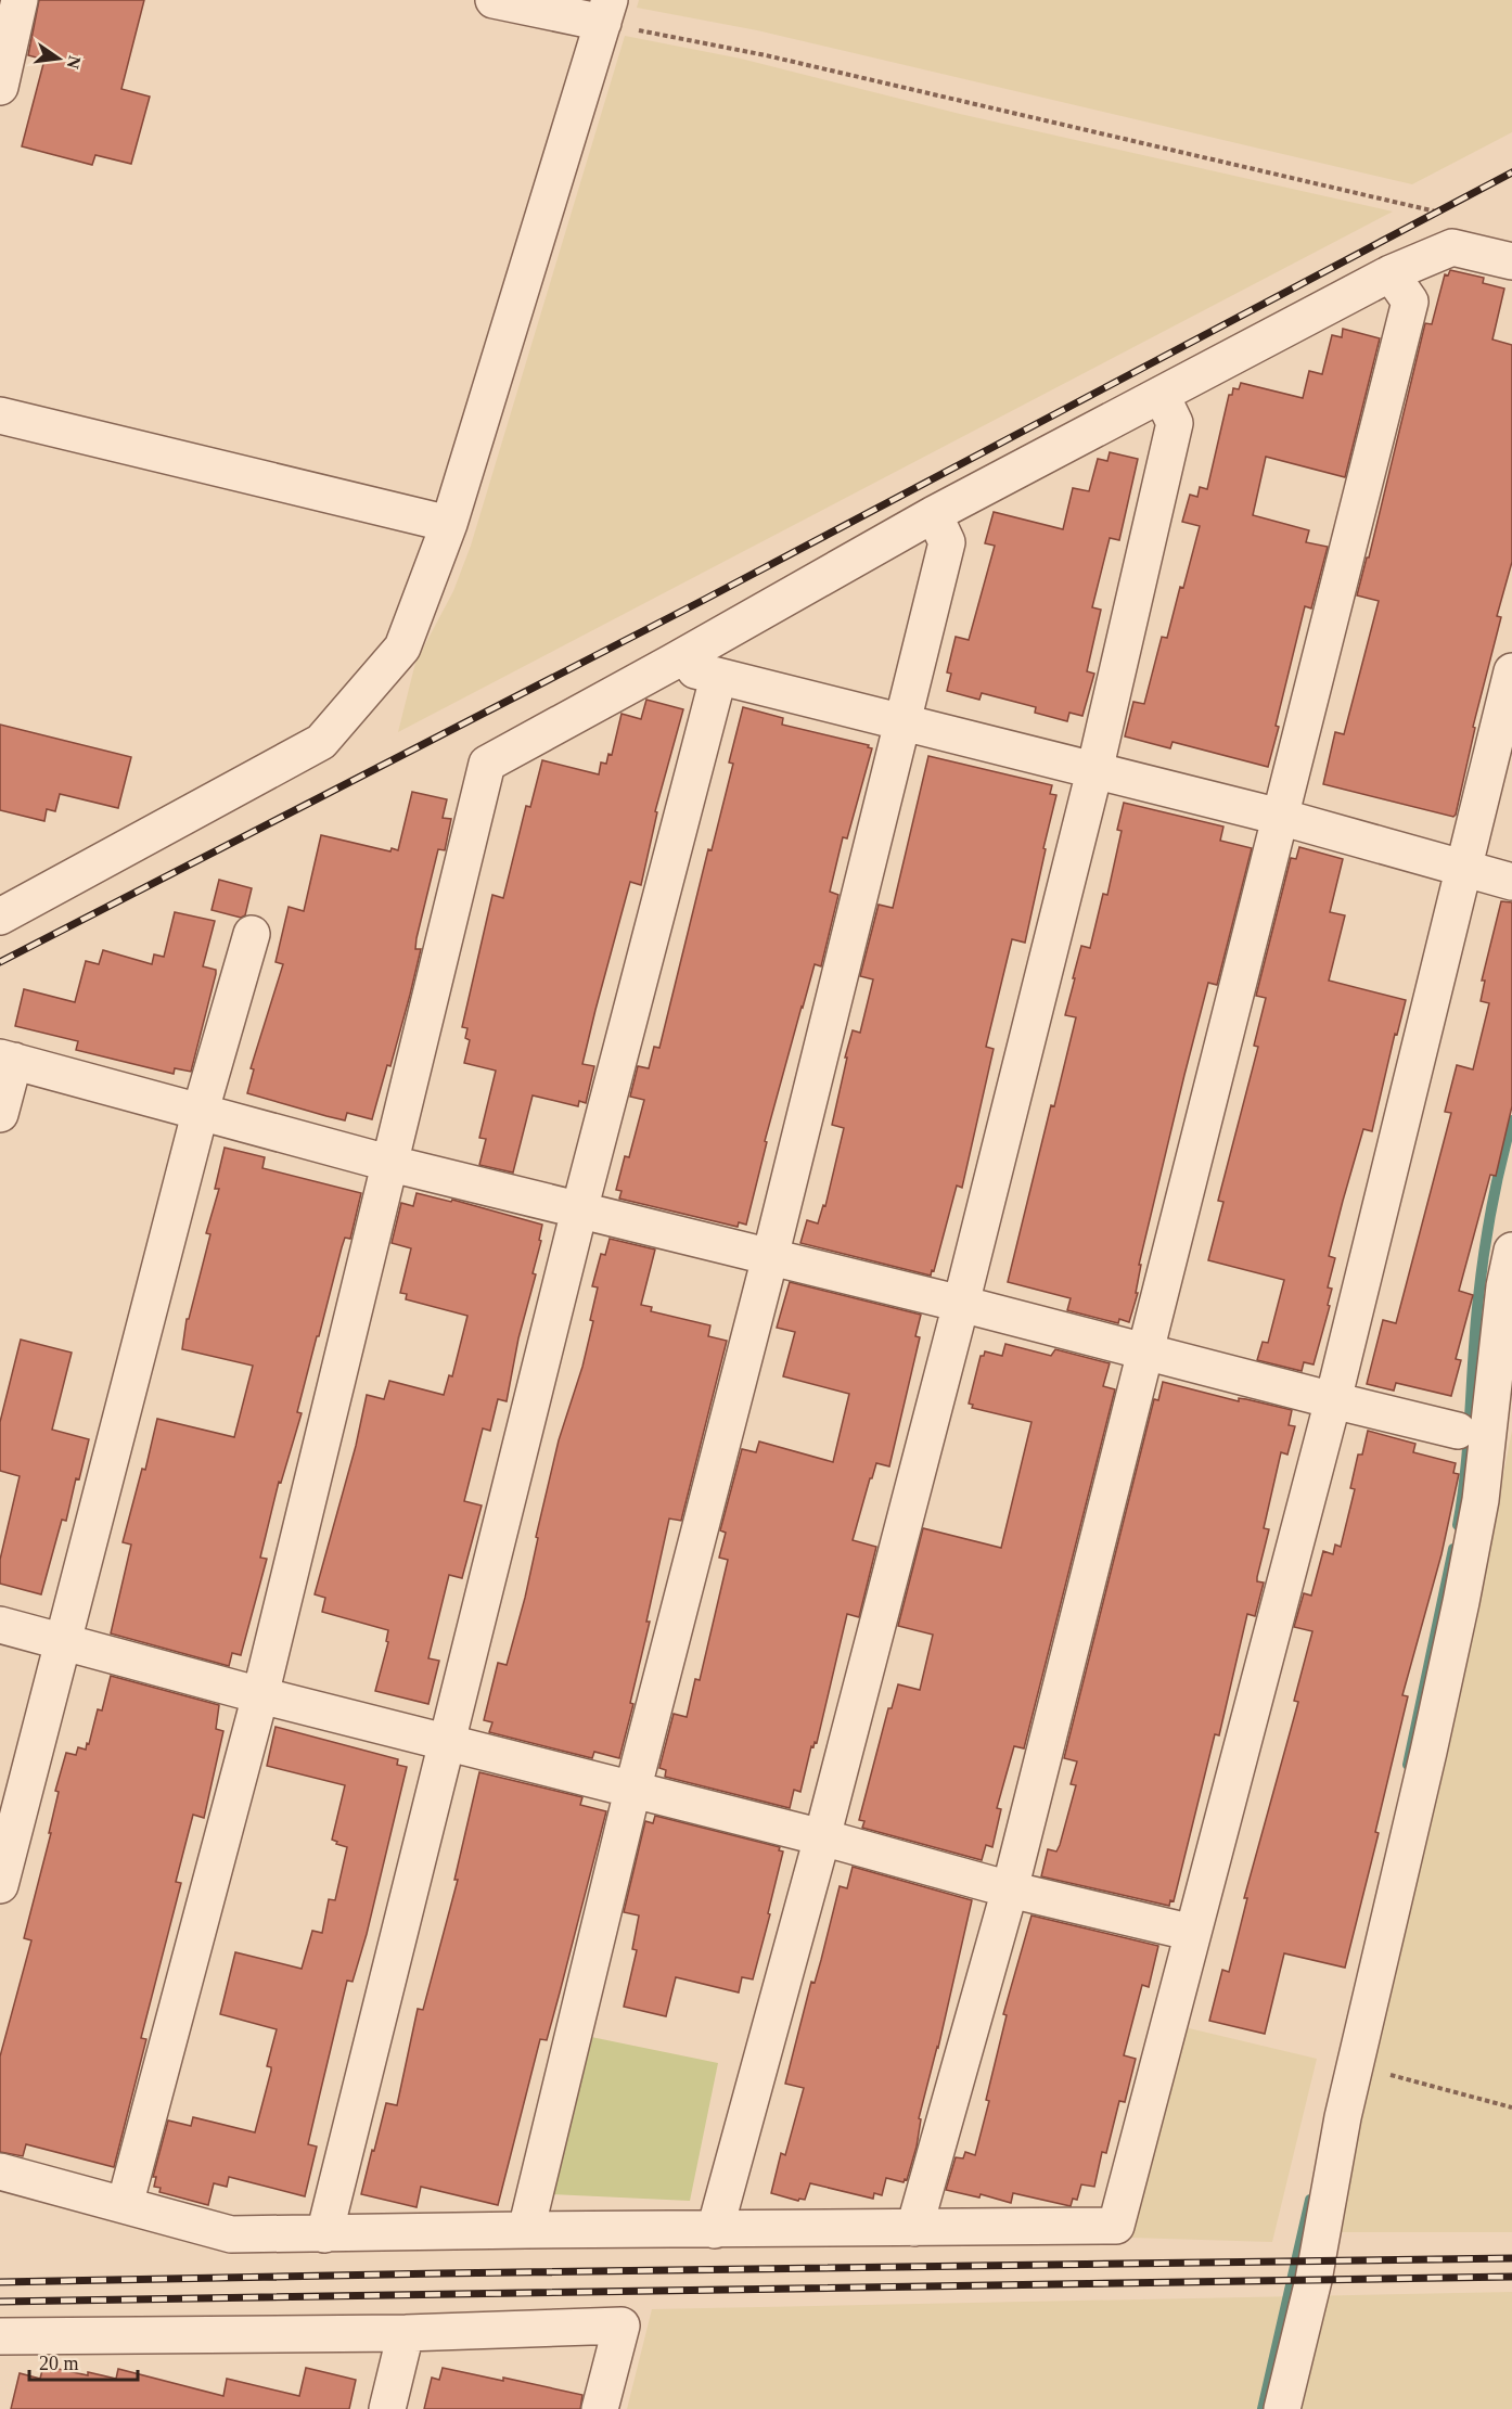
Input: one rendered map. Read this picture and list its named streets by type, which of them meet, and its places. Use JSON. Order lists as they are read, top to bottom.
{
  "scale_bar": "20 m",
  "north": "right"
}
